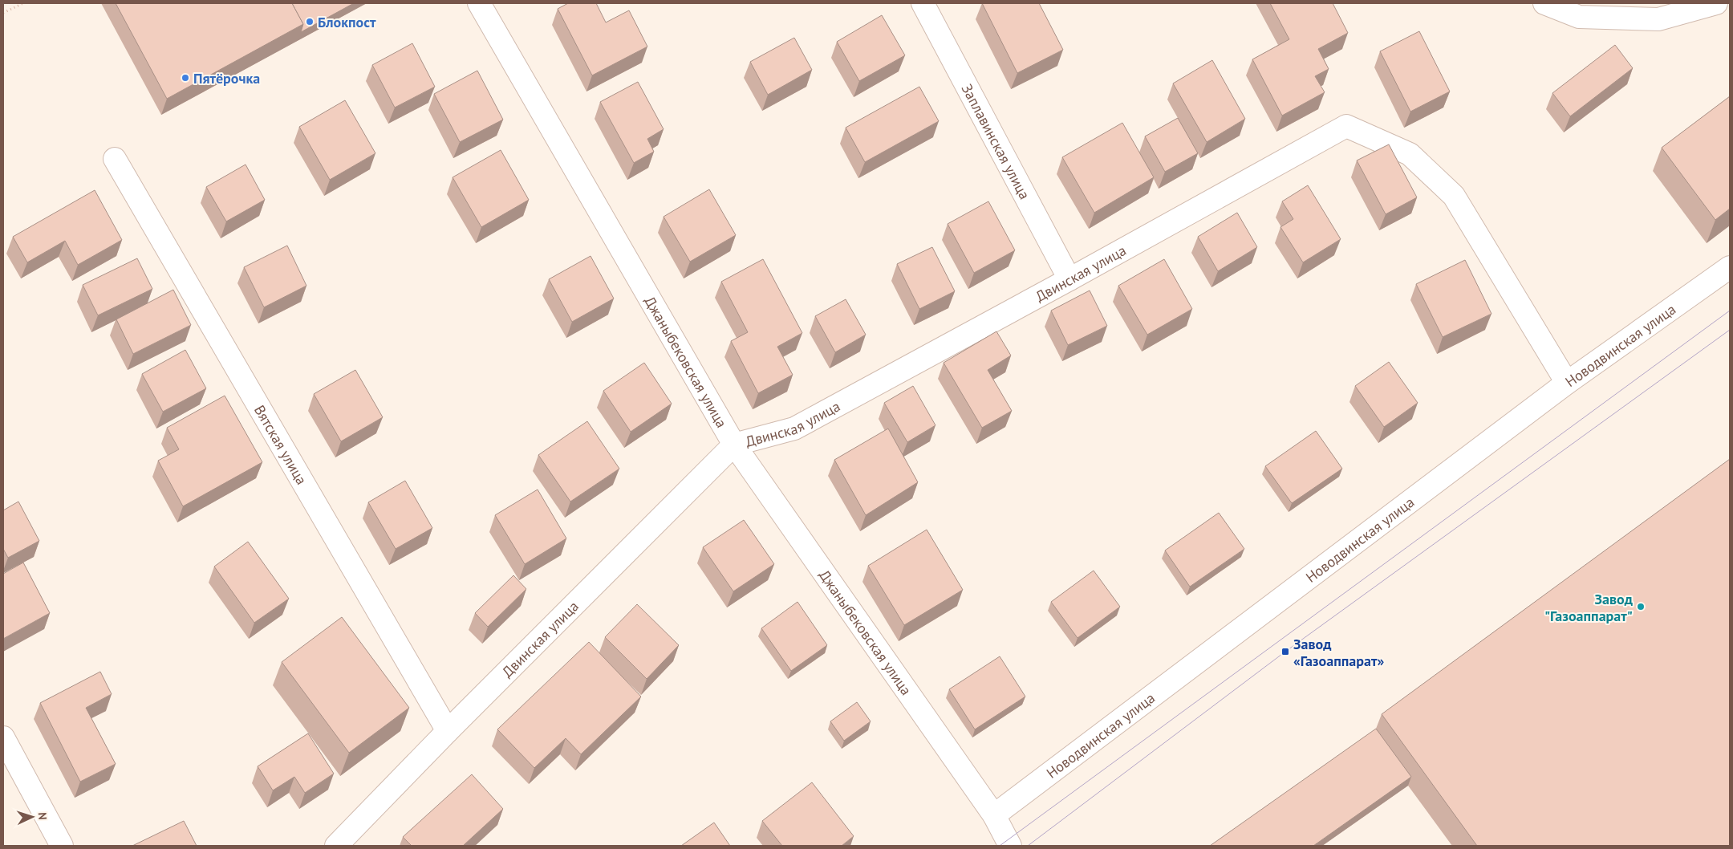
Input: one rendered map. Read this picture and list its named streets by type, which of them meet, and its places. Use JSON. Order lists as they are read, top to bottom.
{
  "streets": {
    "street": [
      "Заплавинская улица",
      "Двинская улица",
      "Новодвинская улица",
      "Джаныбековская улица",
      "Вятская улица"
    ]
  },
  "crossings": [
    ["Заплавинская улица", "Двинская улица"],
    ["Двинская улица", "Новодвинская улица"],
    ["Двинская улица", "Джаныбековская улица"],
    ["Двинская улица", "Вятская улица"],
    ["Новодвинская улица", "Джаныбековская улица"]
  ],
  "places": {
    "other": ["Блокпост", "Пятёрочка", "Завод \"Газоаппарат\""],
    "transit": ["Завод «Газоаппарат»"]
  },
  "north": "right"
}
